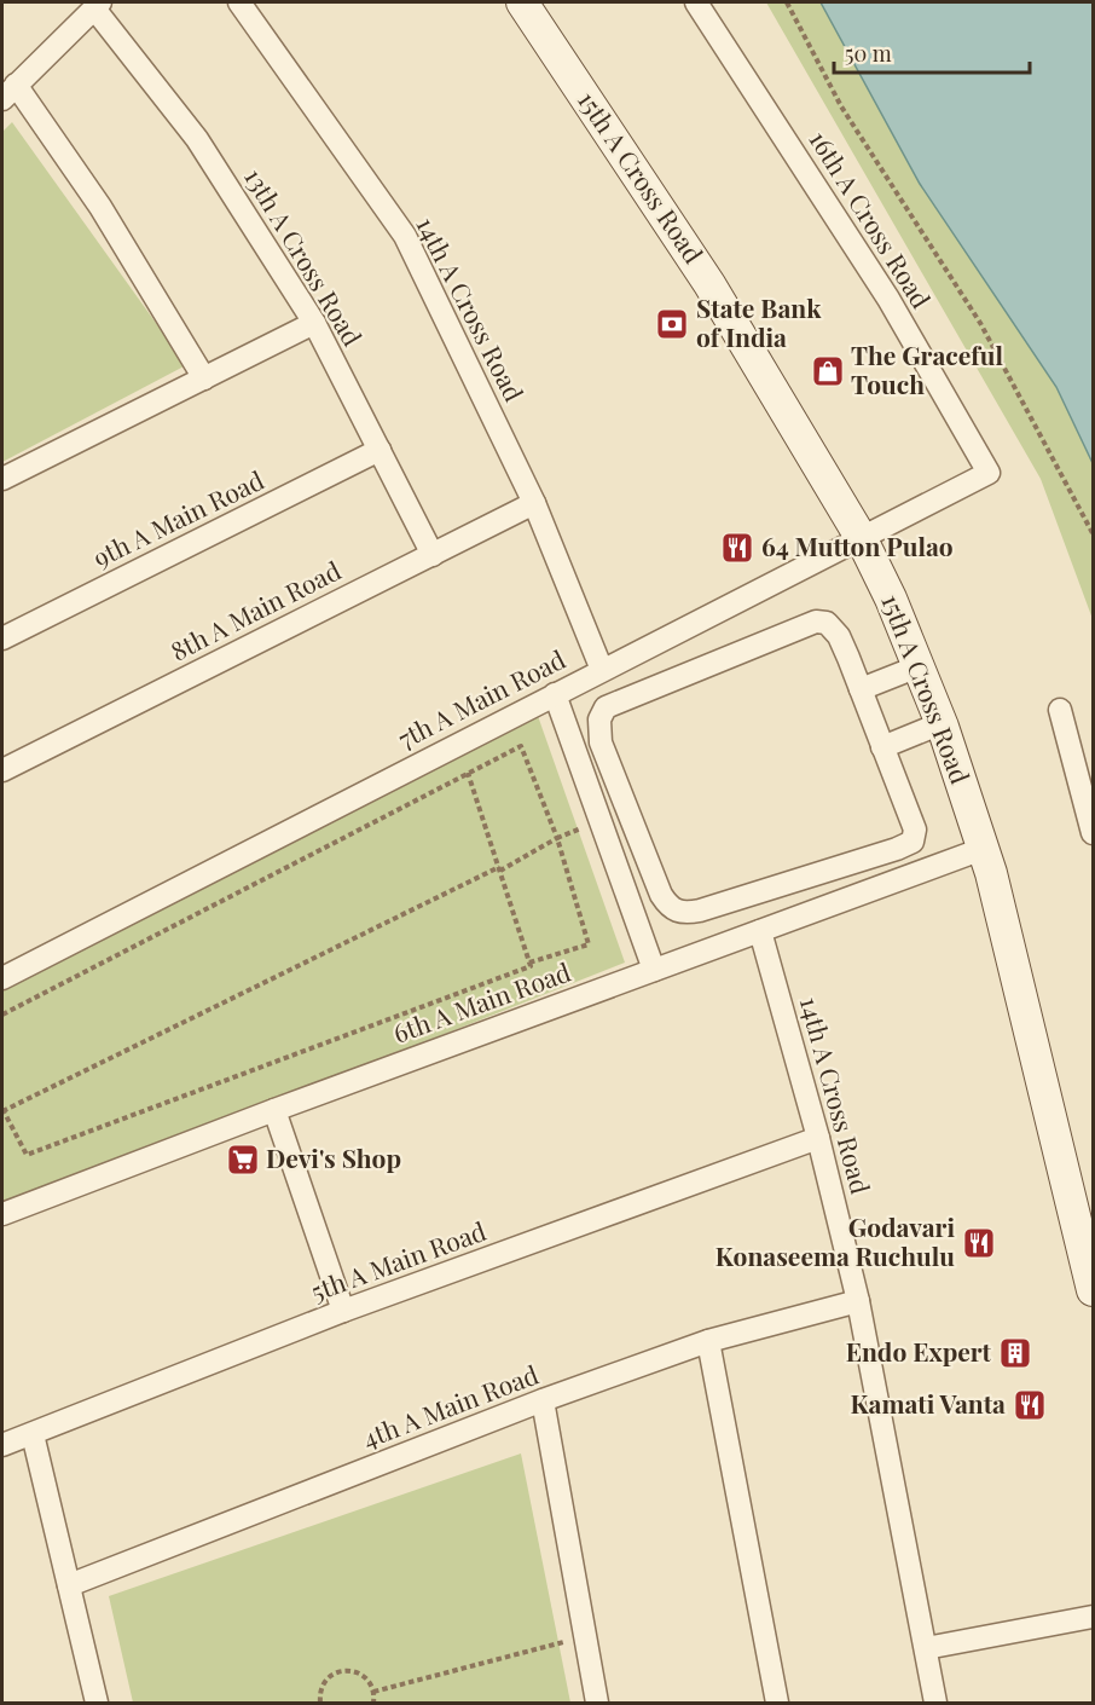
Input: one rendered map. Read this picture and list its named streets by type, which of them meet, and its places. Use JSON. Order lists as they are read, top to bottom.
{
  "streets": {
    "main road": ["15th A Cross Road"],
    "street": [
      "16th A Cross Road",
      "13th A Cross Road",
      "14th A Cross Road",
      "9th A Main Road",
      "8th A Main Road",
      "7th A Main Road",
      "6th A Main Road",
      "5th A Main Road",
      "4th A Main Road"
    ]
  },
  "crossings": [
    ["15th A Cross Road", "7th A Main Road"],
    ["15th A Cross Road", "6th A Main Road"],
    ["16th A Cross Road", "7th A Main Road"],
    ["13th A Cross Road", "9th A Main Road"],
    ["13th A Cross Road", "8th A Main Road"],
    ["14th A Cross Road", "8th A Main Road"],
    ["14th A Cross Road", "7th A Main Road"],
    ["14th A Cross Road", "6th A Main Road"],
    ["14th A Cross Road", "5th A Main Road"],
    ["14th A Cross Road", "4th A Main Road"]
  ],
  "places": {
    "bank": ["State Bank of India"],
    "shop": ["The Graceful Touch"],
    "restaurant": ["64 Mutton Pulao", "Godavari Konaseema Ruchulu", "Kamati Vanta"],
    "supermarket": ["Devi's Shop"],
    "building": ["Endo Expert"]
  },
  "scale_bar": "50 m"
}
